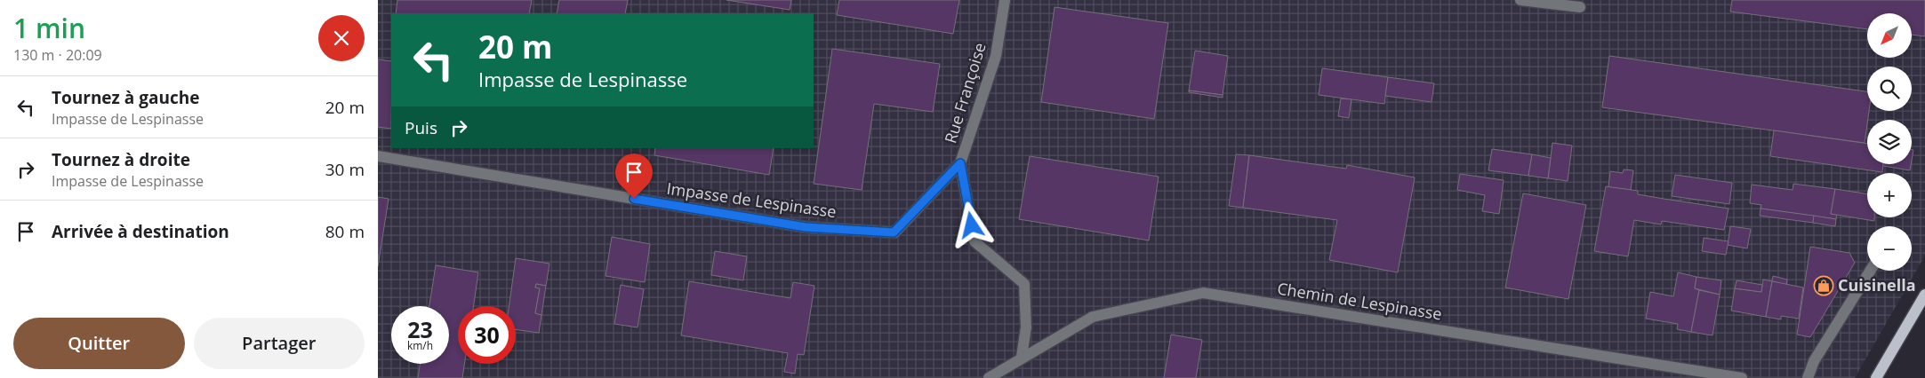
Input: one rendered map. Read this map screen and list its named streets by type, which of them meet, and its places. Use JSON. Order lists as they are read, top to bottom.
{
  "streets": {
    "street": ["Rue Françoise", "Impasse de Lespinasse", "Chemin de Lespinasse"]
  },
  "crossings": [
    ["Rue Françoise", "Impasse de Lespinasse"],
    ["Rue Françoise", "Chemin de Lespinasse"]
  ],
  "places": {
    "shop": ["Cuisinella"]
  },
  "north": "bottom left",
  "page": {
    "heading": ["1 min", "130 m · 20:09"],
    "map_buttons": ["+", "−"],
    "turn": ["20 m", "Impasse de Lespinasse"],
    "list": [
      {
        "name": "Tournez à gauche",
        "note": "Impasse de Lespinasse",
        "value": "20 m"
      },
      {
        "name": "Tournez à droite",
        "note": "Impasse de Lespinasse",
        "value": "30 m"
      },
      {
        "name": "Arrivée à destination",
        "value": "80 m"
      }
    ],
    "then": "Puis",
    "speed": "23 km/h",
    "limit": "30",
    "buttons": ["Quitter", "Partager"]
  }
}
